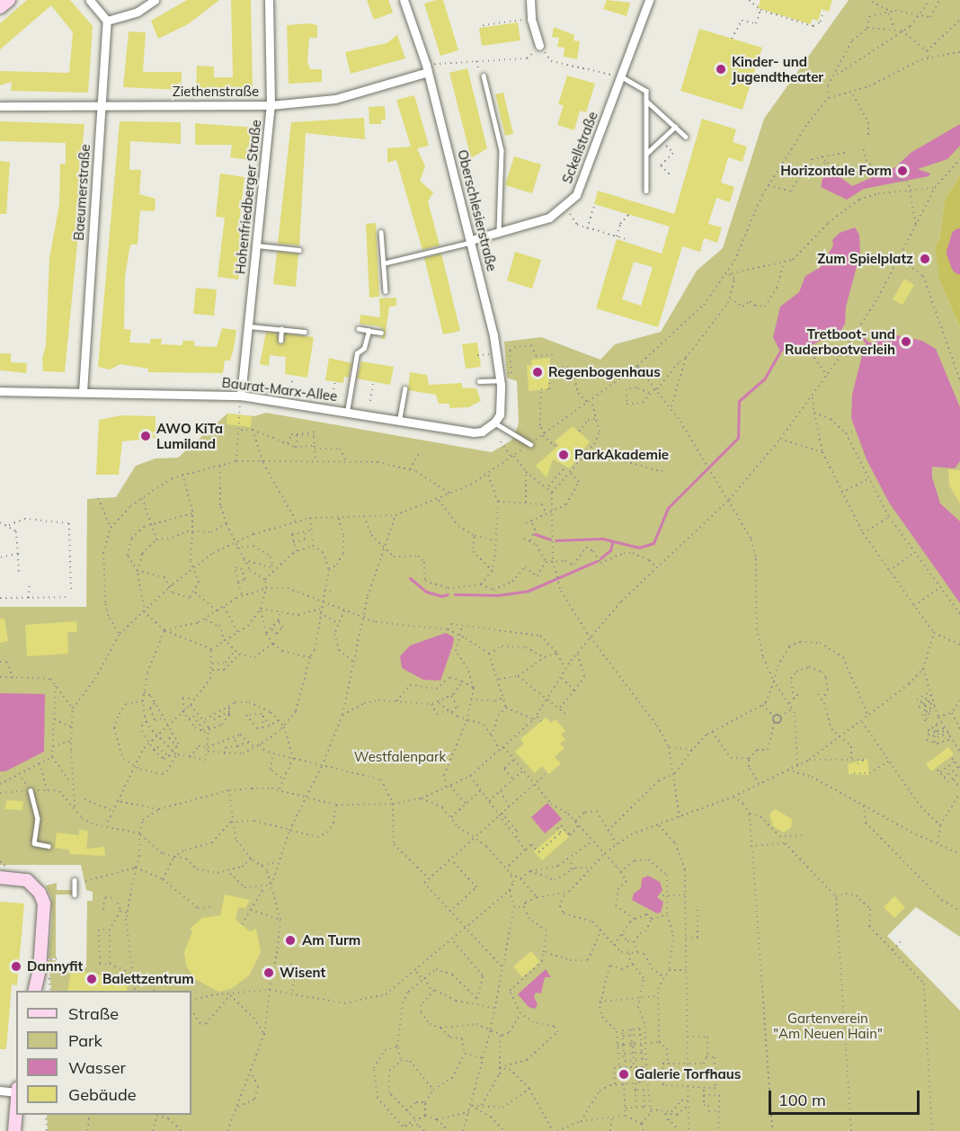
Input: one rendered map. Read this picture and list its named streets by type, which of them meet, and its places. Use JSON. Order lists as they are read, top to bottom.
{
  "streets": {
    "street": [
      "Ziethenstraße",
      "Sckellstraße",
      "Baeumerstraße",
      "Hohenfriedberger Straße",
      "Oberschlesierstraße",
      "Baurat-Marx-Allee"
    ]
  },
  "crossings": [
    ["Ziethenstraße", "Baeumerstraße"],
    ["Ziethenstraße", "Hohenfriedberger Straße"],
    ["Ziethenstraße", "Oberschlesierstraße"],
    ["Sckellstraße", "Oberschlesierstraße"],
    ["Baeumerstraße", "Baurat-Marx-Allee"],
    ["Hohenfriedberger Straße", "Baurat-Marx-Allee"],
    ["Oberschlesierstraße", "Baurat-Marx-Allee"]
  ],
  "parks": ["Westfalenpark", "Gartenverein \"Am Neuen Hain\""],
  "places": [
    "Kinder- und Jugendtheater",
    "Horizontale Form",
    "Zum Spielplatz",
    "Tretboot- und Ruderbootverleih",
    "Regenbogenhaus",
    "AWO KiTa Lumiland",
    "ParkAkademie",
    "Am Turm",
    "Dannyfit",
    "Wisent",
    "Balettzentrum",
    "Galerie Torfhaus"
  ],
  "legend": [
    "Straße",
    "Park",
    "Wasser",
    "Gebäude"
  ],
  "scale_bar": "100 m"
}
